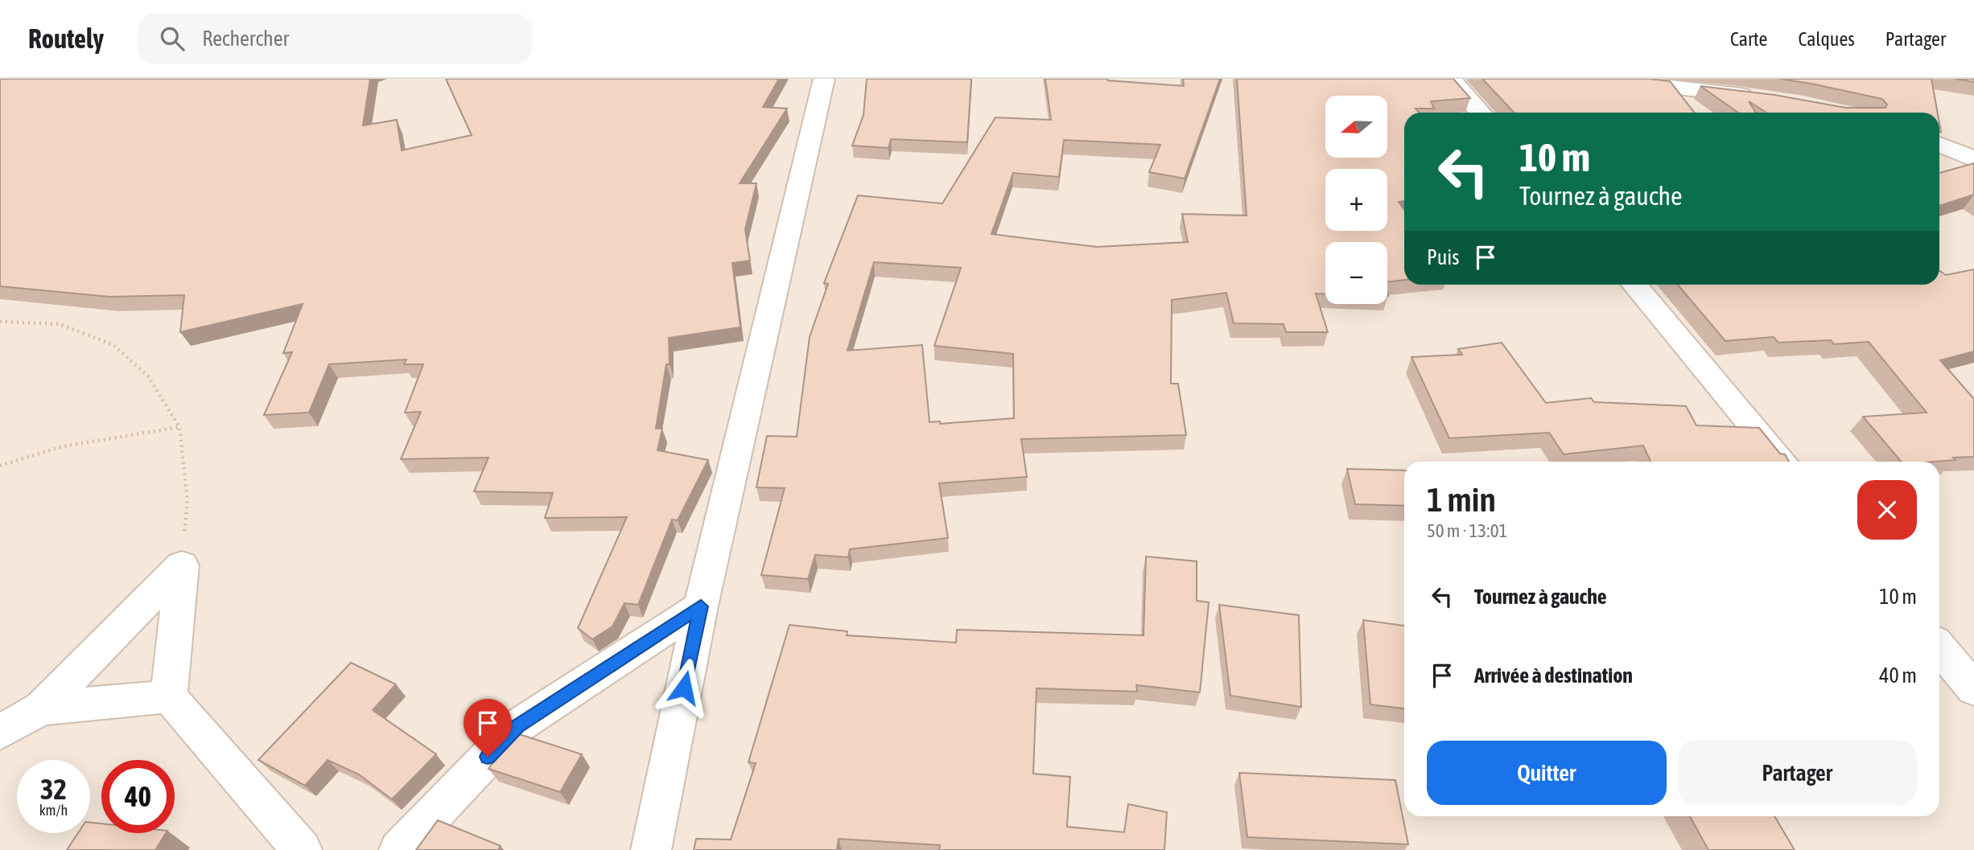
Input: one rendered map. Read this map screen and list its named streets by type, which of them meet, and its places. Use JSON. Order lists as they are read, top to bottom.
{
  "north": "left",
  "page": {
    "header": "Routely",
    "search": "Rechercher",
    "nav": ["Carte", "Calques", "Partager"],
    "map_buttons": ["+", "−"],
    "turn": ["10 m", "Tournez à gauche"],
    "then": "Puis",
    "heading": ["1 min", "50 m · 13:01"],
    "list": [
      {
        "name": "Tournez à gauche",
        "value": "10 m"
      },
      {
        "name": "Arrivée à destination",
        "value": "40 m"
      }
    ],
    "buttons": ["Quitter", "Partager"],
    "speed": "32 km/h",
    "limit": "40"
  }
}
